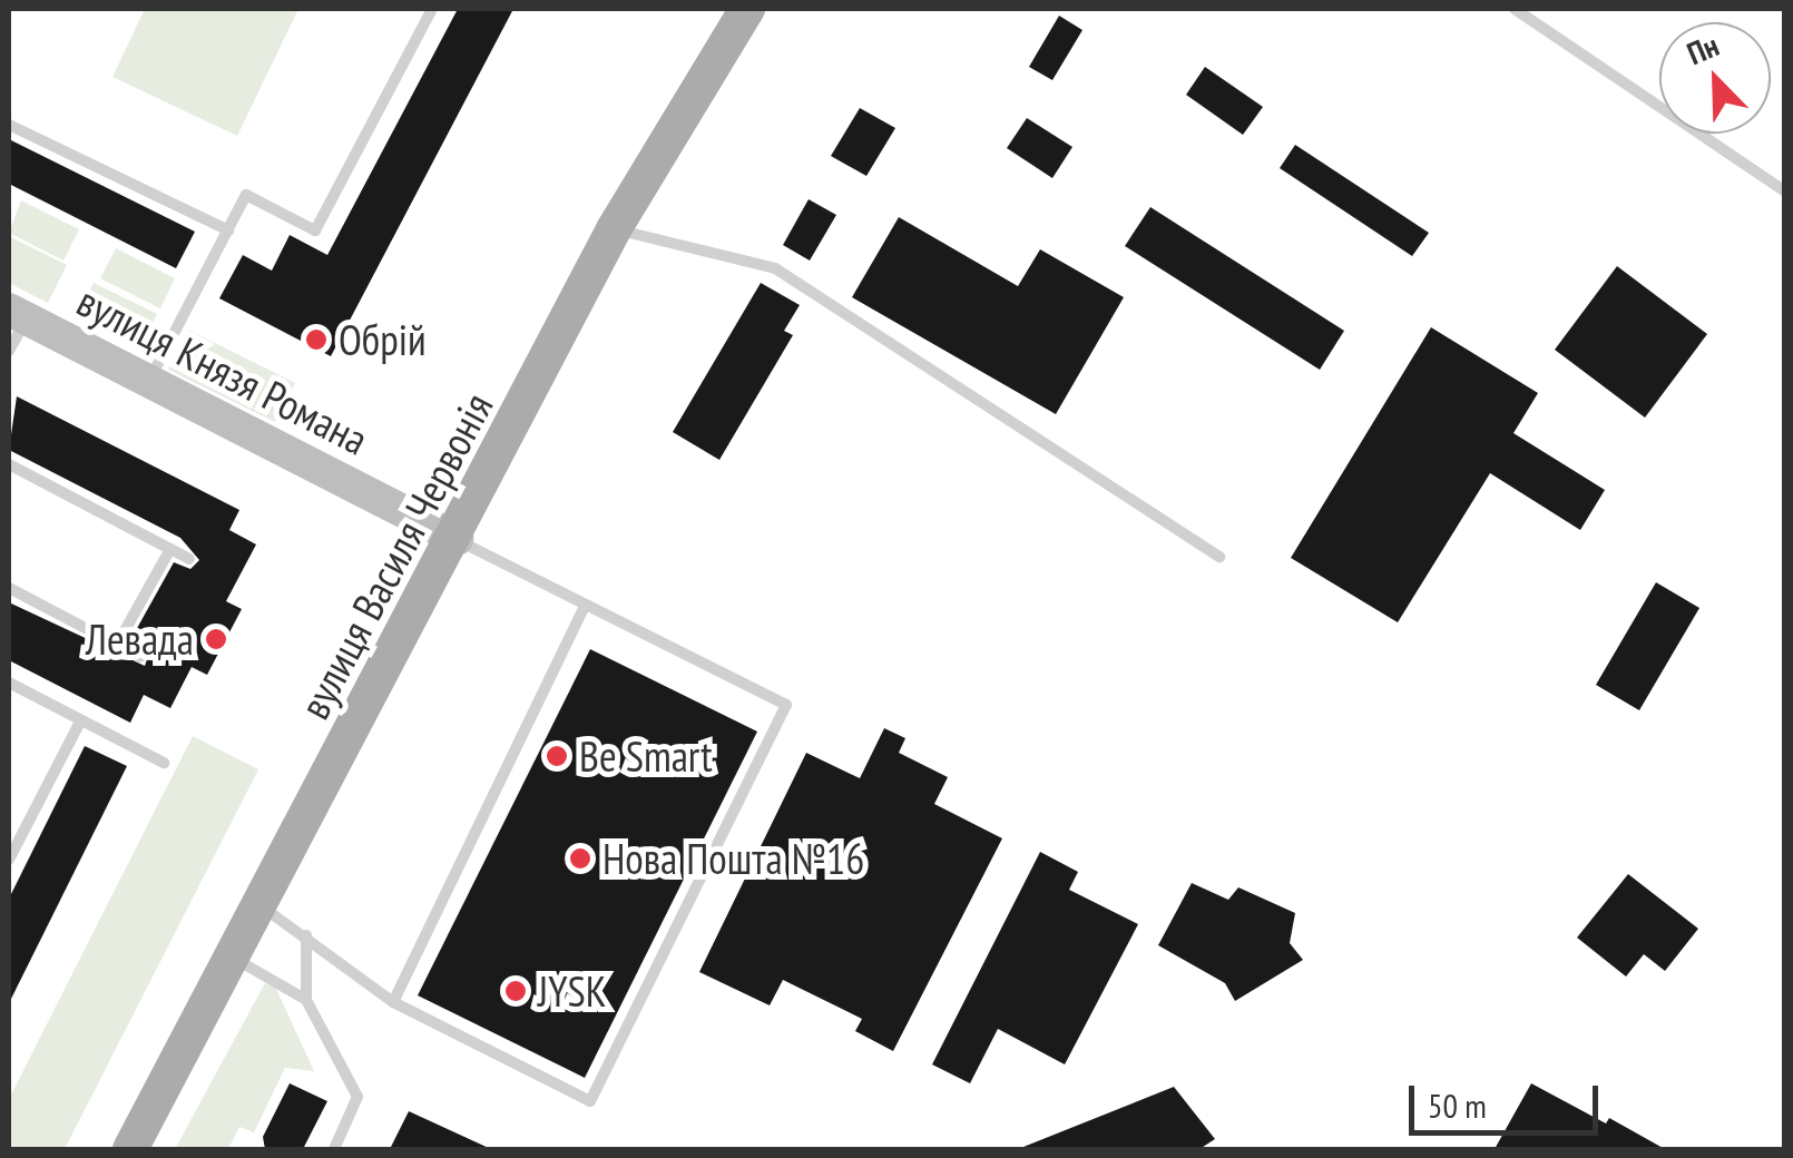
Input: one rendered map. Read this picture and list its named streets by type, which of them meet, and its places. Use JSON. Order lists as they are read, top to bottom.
{
  "streets": {
    "main road": ["вулиця Василя Червонія"],
    "street": ["вулиця Князя Романа"]
  },
  "crossings": [
    ["вулиця Князя Романа", "вулиця Василя Червонія"]
  ],
  "places": [
    "Обрій",
    "Левада",
    "Be Smart",
    "Нова Пошта №16",
    "JYSK"
  ],
  "scale_bar": "50 m",
  "north": "top left"
}
